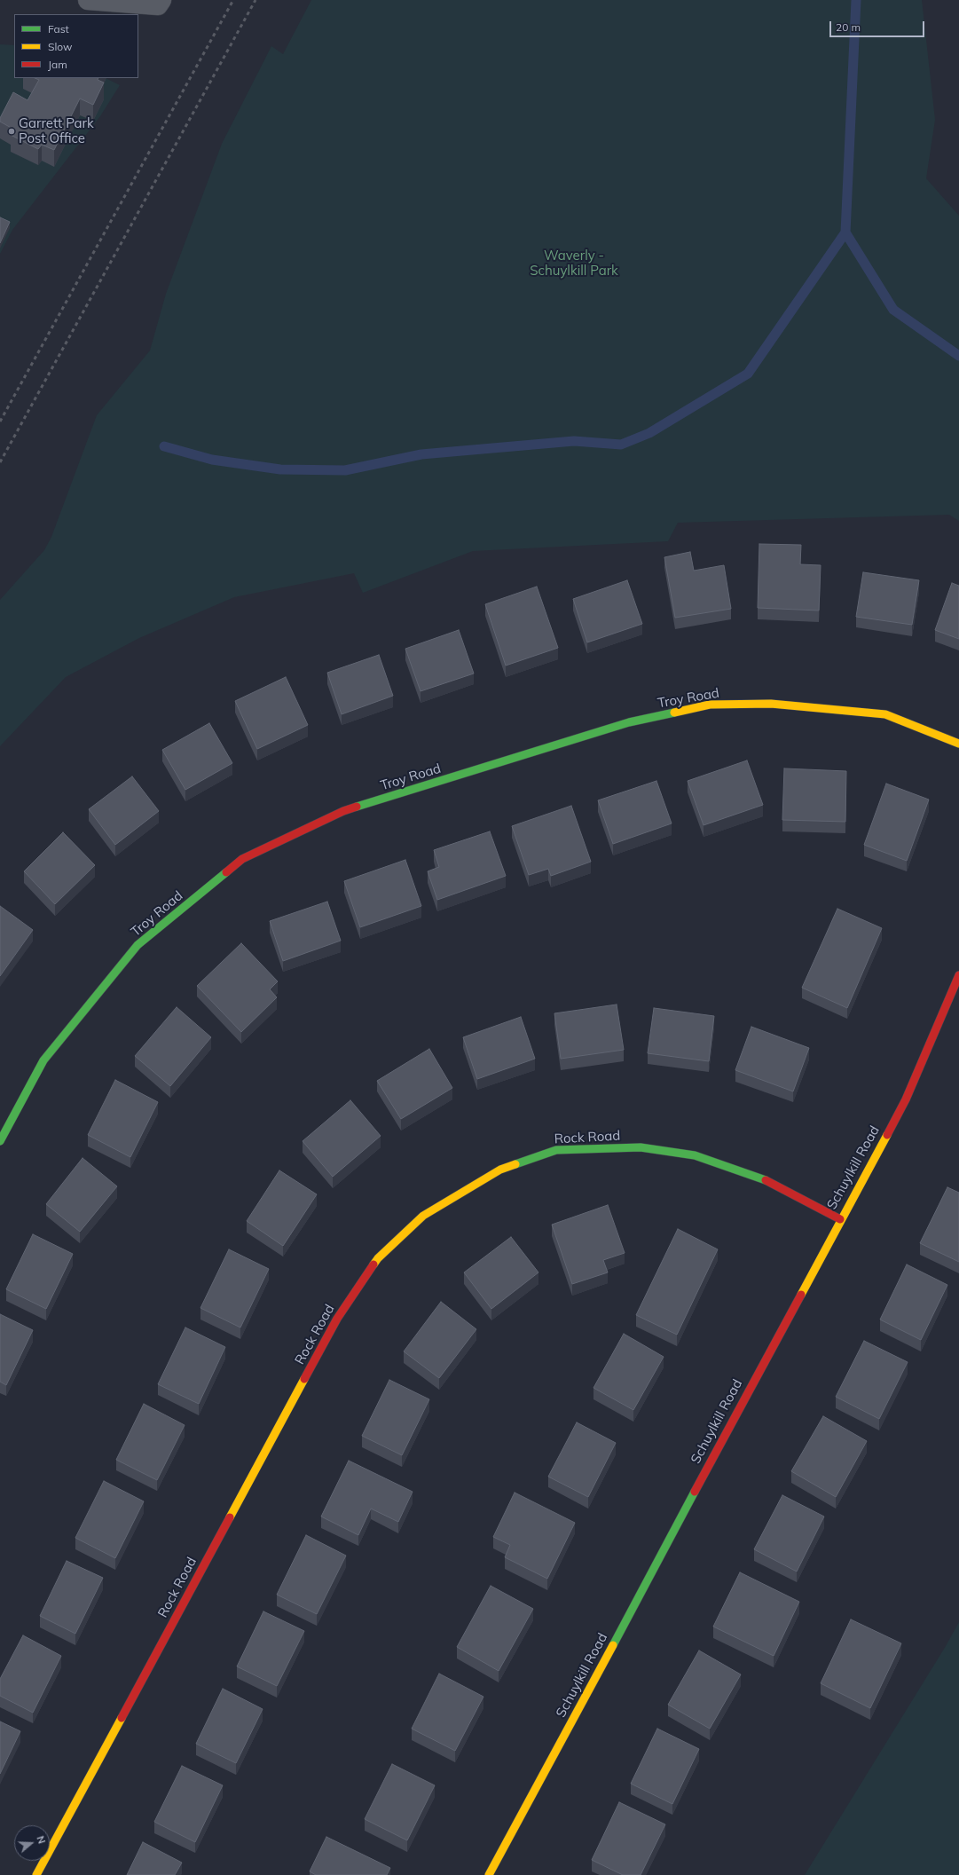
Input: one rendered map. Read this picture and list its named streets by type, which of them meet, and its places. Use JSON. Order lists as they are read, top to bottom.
{
  "streets": {
    "street": ["Troy Road", "Rock Road", "Schuylkill Road"]
  },
  "crossings": [
    ["Rock Road", "Schuylkill Road"]
  ],
  "parks": ["Waverly - Schuylkill Park"],
  "places": ["Garrett Park Post Office"],
  "legend": ["Fast", "Slow", "Jam"],
  "scale_bar": "20 m",
  "north": "right"
}
